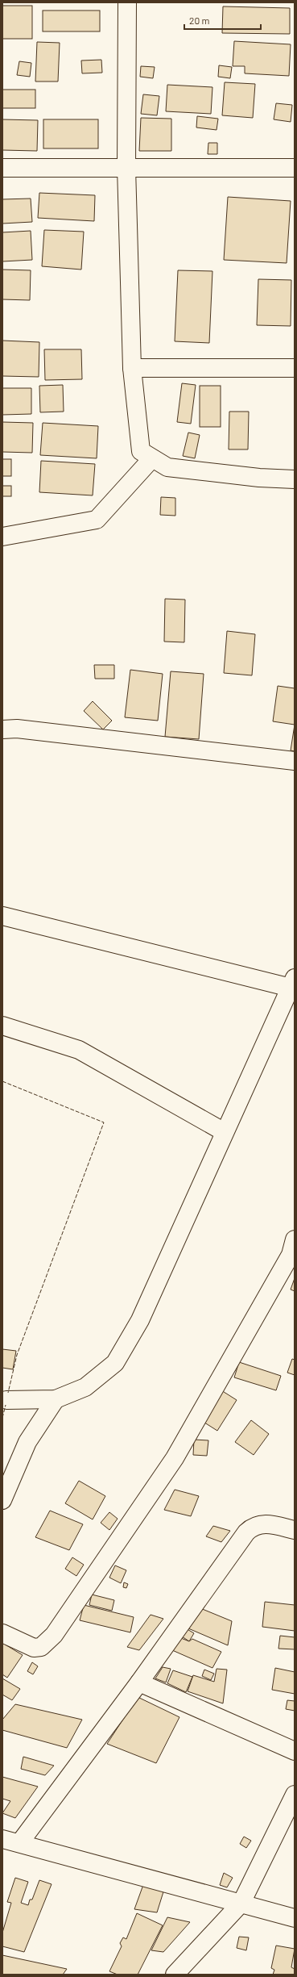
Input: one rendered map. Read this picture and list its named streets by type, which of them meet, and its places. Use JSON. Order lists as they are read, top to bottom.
{
  "scale_bar": "20 m"
}
